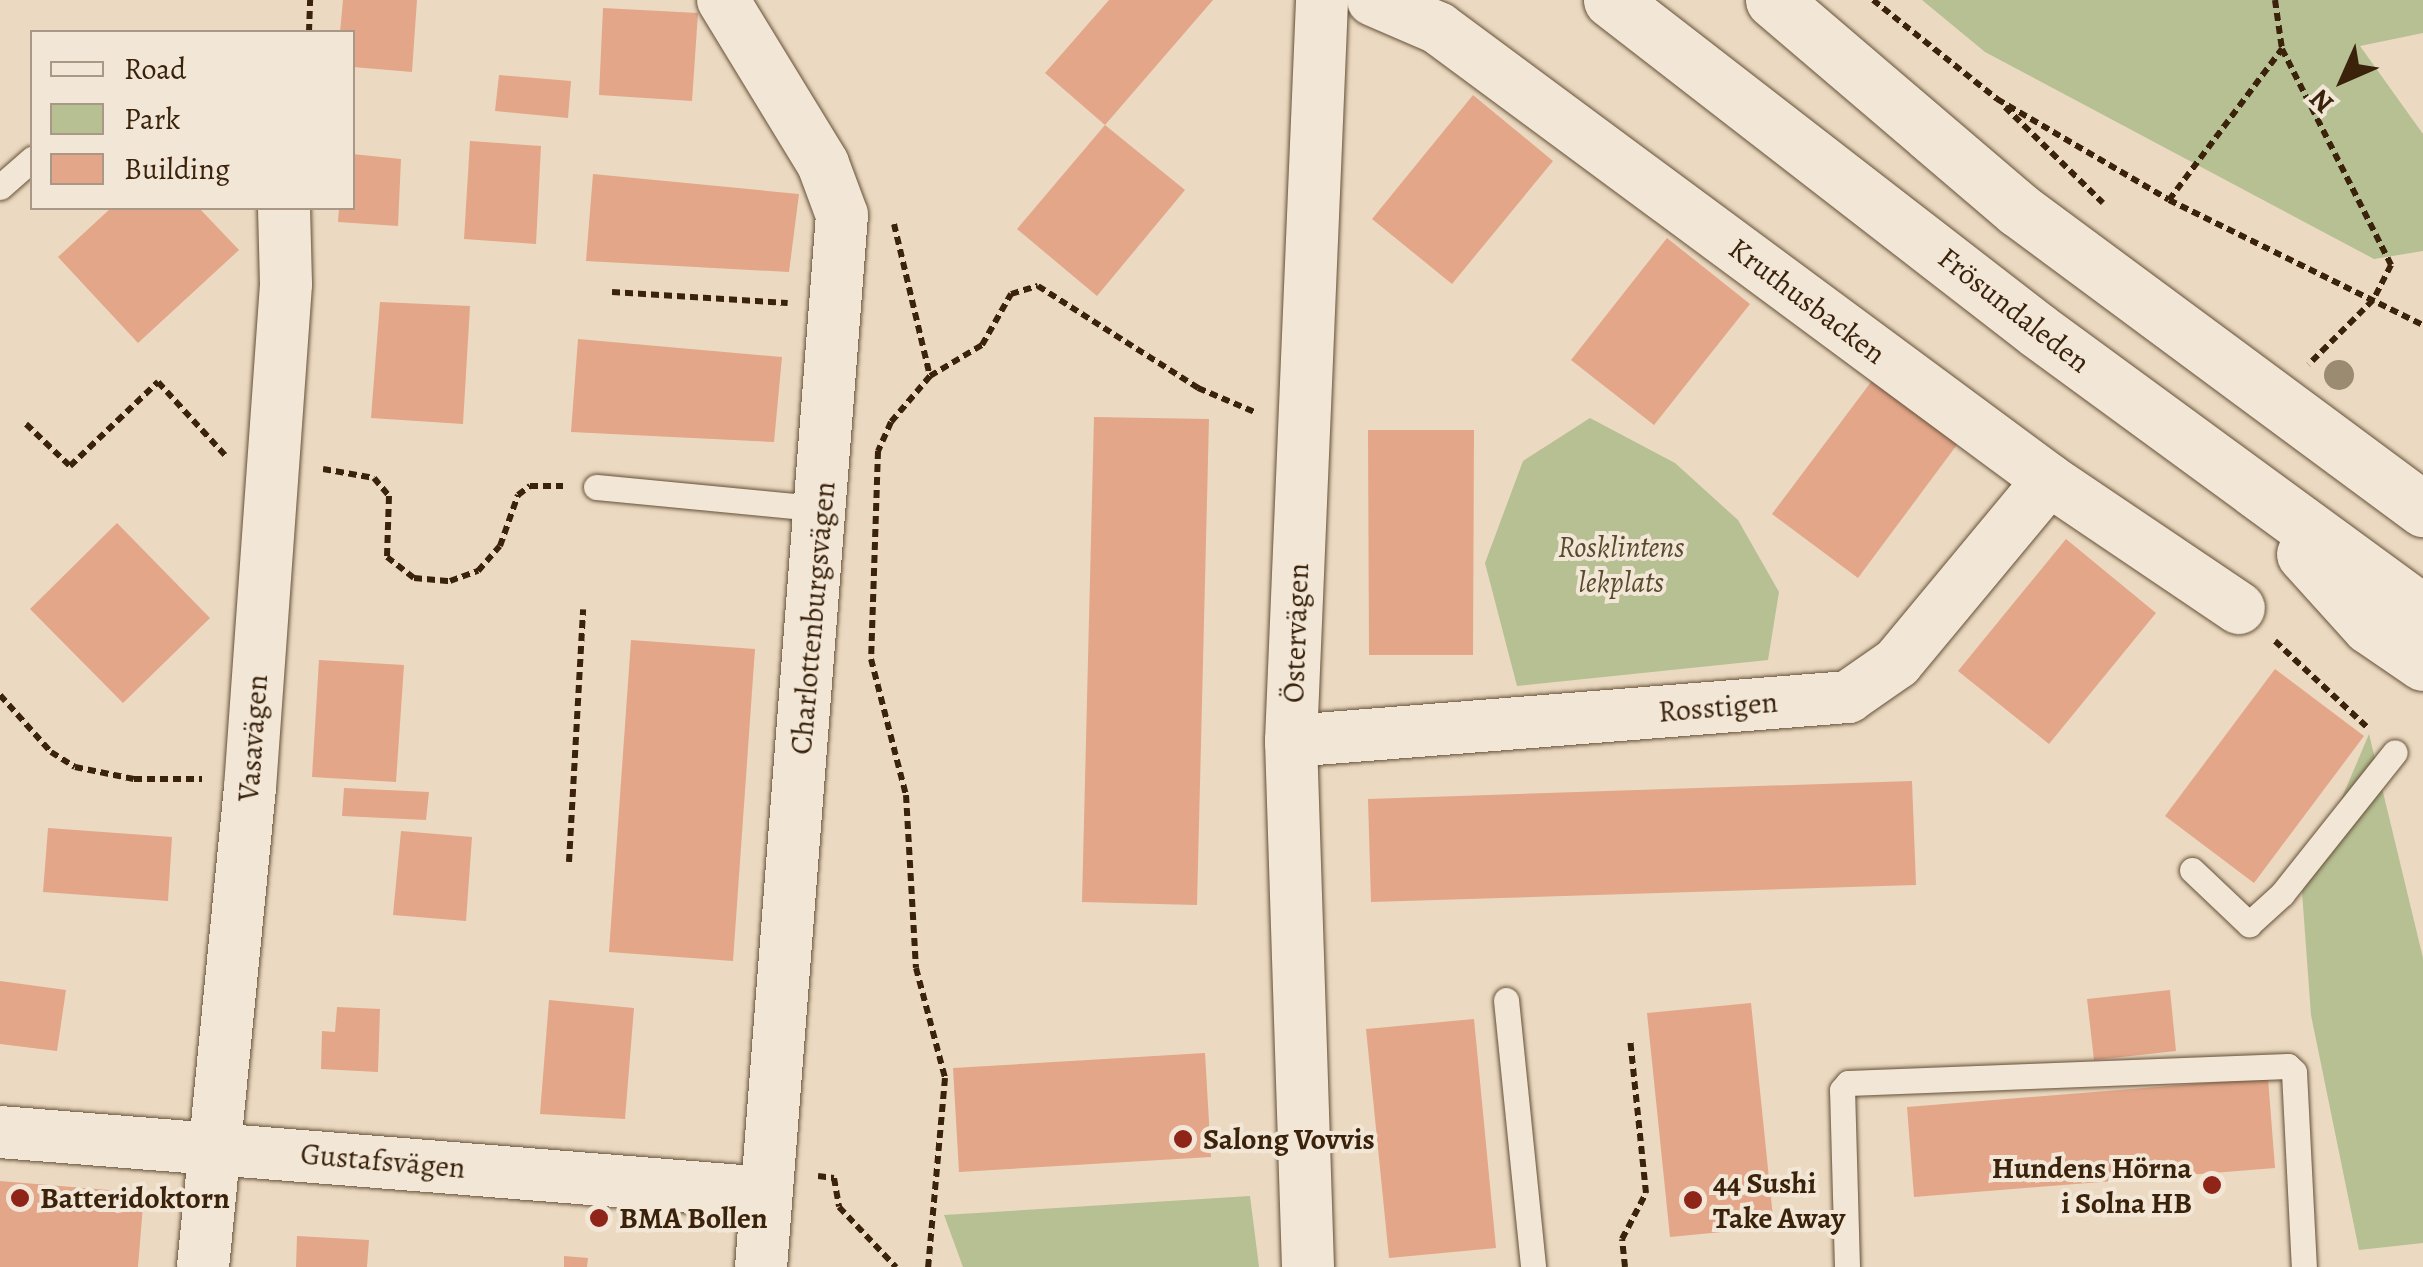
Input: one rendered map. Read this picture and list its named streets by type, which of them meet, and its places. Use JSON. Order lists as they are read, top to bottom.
{
  "streets": {
    "main road": ["Frösundaleden"],
    "street": [
      "Kruthusbacken",
      "Charlottenburgsvägen",
      "Östervägen",
      "Rosstigen",
      "Vasavägen",
      "Gustafsvägen"
    ]
  },
  "crossings": [
    ["Kruthusbacken", "Rosstigen"],
    ["Charlottenburgsvägen", "Gustafsvägen"],
    ["Östervägen", "Rosstigen"],
    ["Vasavägen", "Gustafsvägen"]
  ],
  "parks": ["Rosklintens lekplats"],
  "places": [
    "Salong Vovvis",
    "Hundens Hörna i Solna HB",
    "Batteridoktorn",
    "44 Sushi Take Away",
    "BMA Bollen"
  ],
  "legend": ["Road", "Park", "Building"],
  "north": "bottom left"
}
